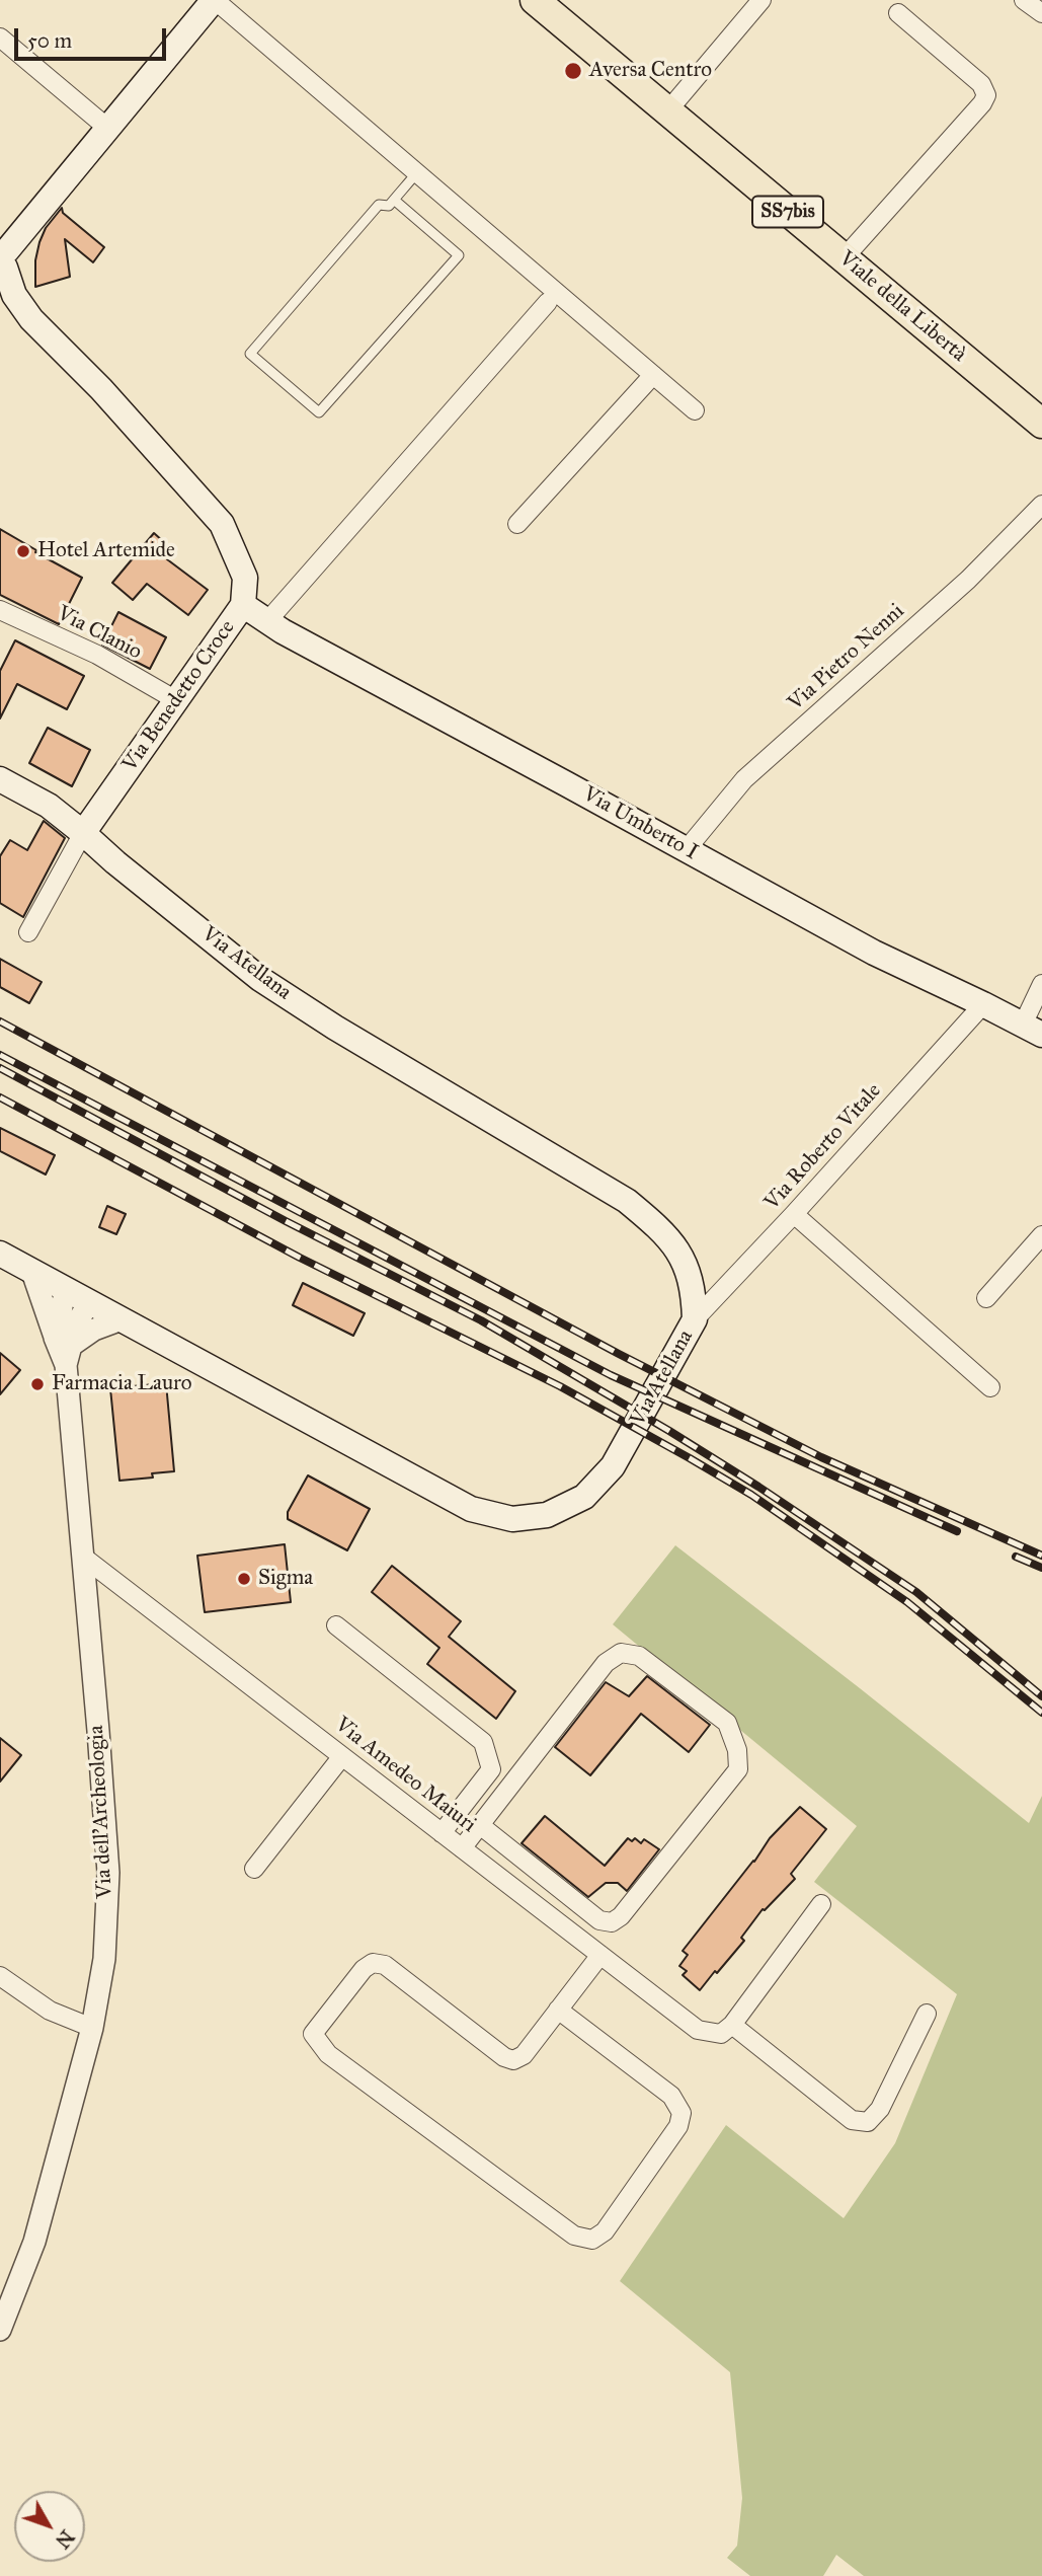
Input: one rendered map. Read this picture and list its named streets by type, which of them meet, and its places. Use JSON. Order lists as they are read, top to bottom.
{
  "streets": {
    "main road": [
      "SS7bis",
      "Viale della Libertà",
      "Via Benedetto Croce",
      "Via Umberto I",
      "Via Atellana"
    ],
    "street": [
      "Via Clanio",
      "Via Pietro Nenni",
      "Via Roberto Vitale",
      "Via Amedeo Maiuri",
      "Via dell'Archeologia"
    ]
  },
  "crossings": [
    ["Via Clanio", "Via Benedetto Croce"],
    ["Via Pietro Nenni", "Via Umberto I"],
    ["Via Benedetto Croce", "Via Umberto I"],
    ["Via Benedetto Croce", "Via Atellana"],
    ["Via Umberto I", "Via Roberto Vitale"],
    ["Via Atellana", "Via Roberto Vitale"],
    ["Via Atellana", "Via dell'Archeologia"],
    ["Via Amedeo Maiuri", "Via dell'Archeologia"]
  ],
  "places": [
    "Aversa Centro",
    "Hotel Artemide",
    "Farmacia Lauro",
    "Sigma"
  ],
  "scale_bar": "50 m",
  "north": "bottom right"
}
